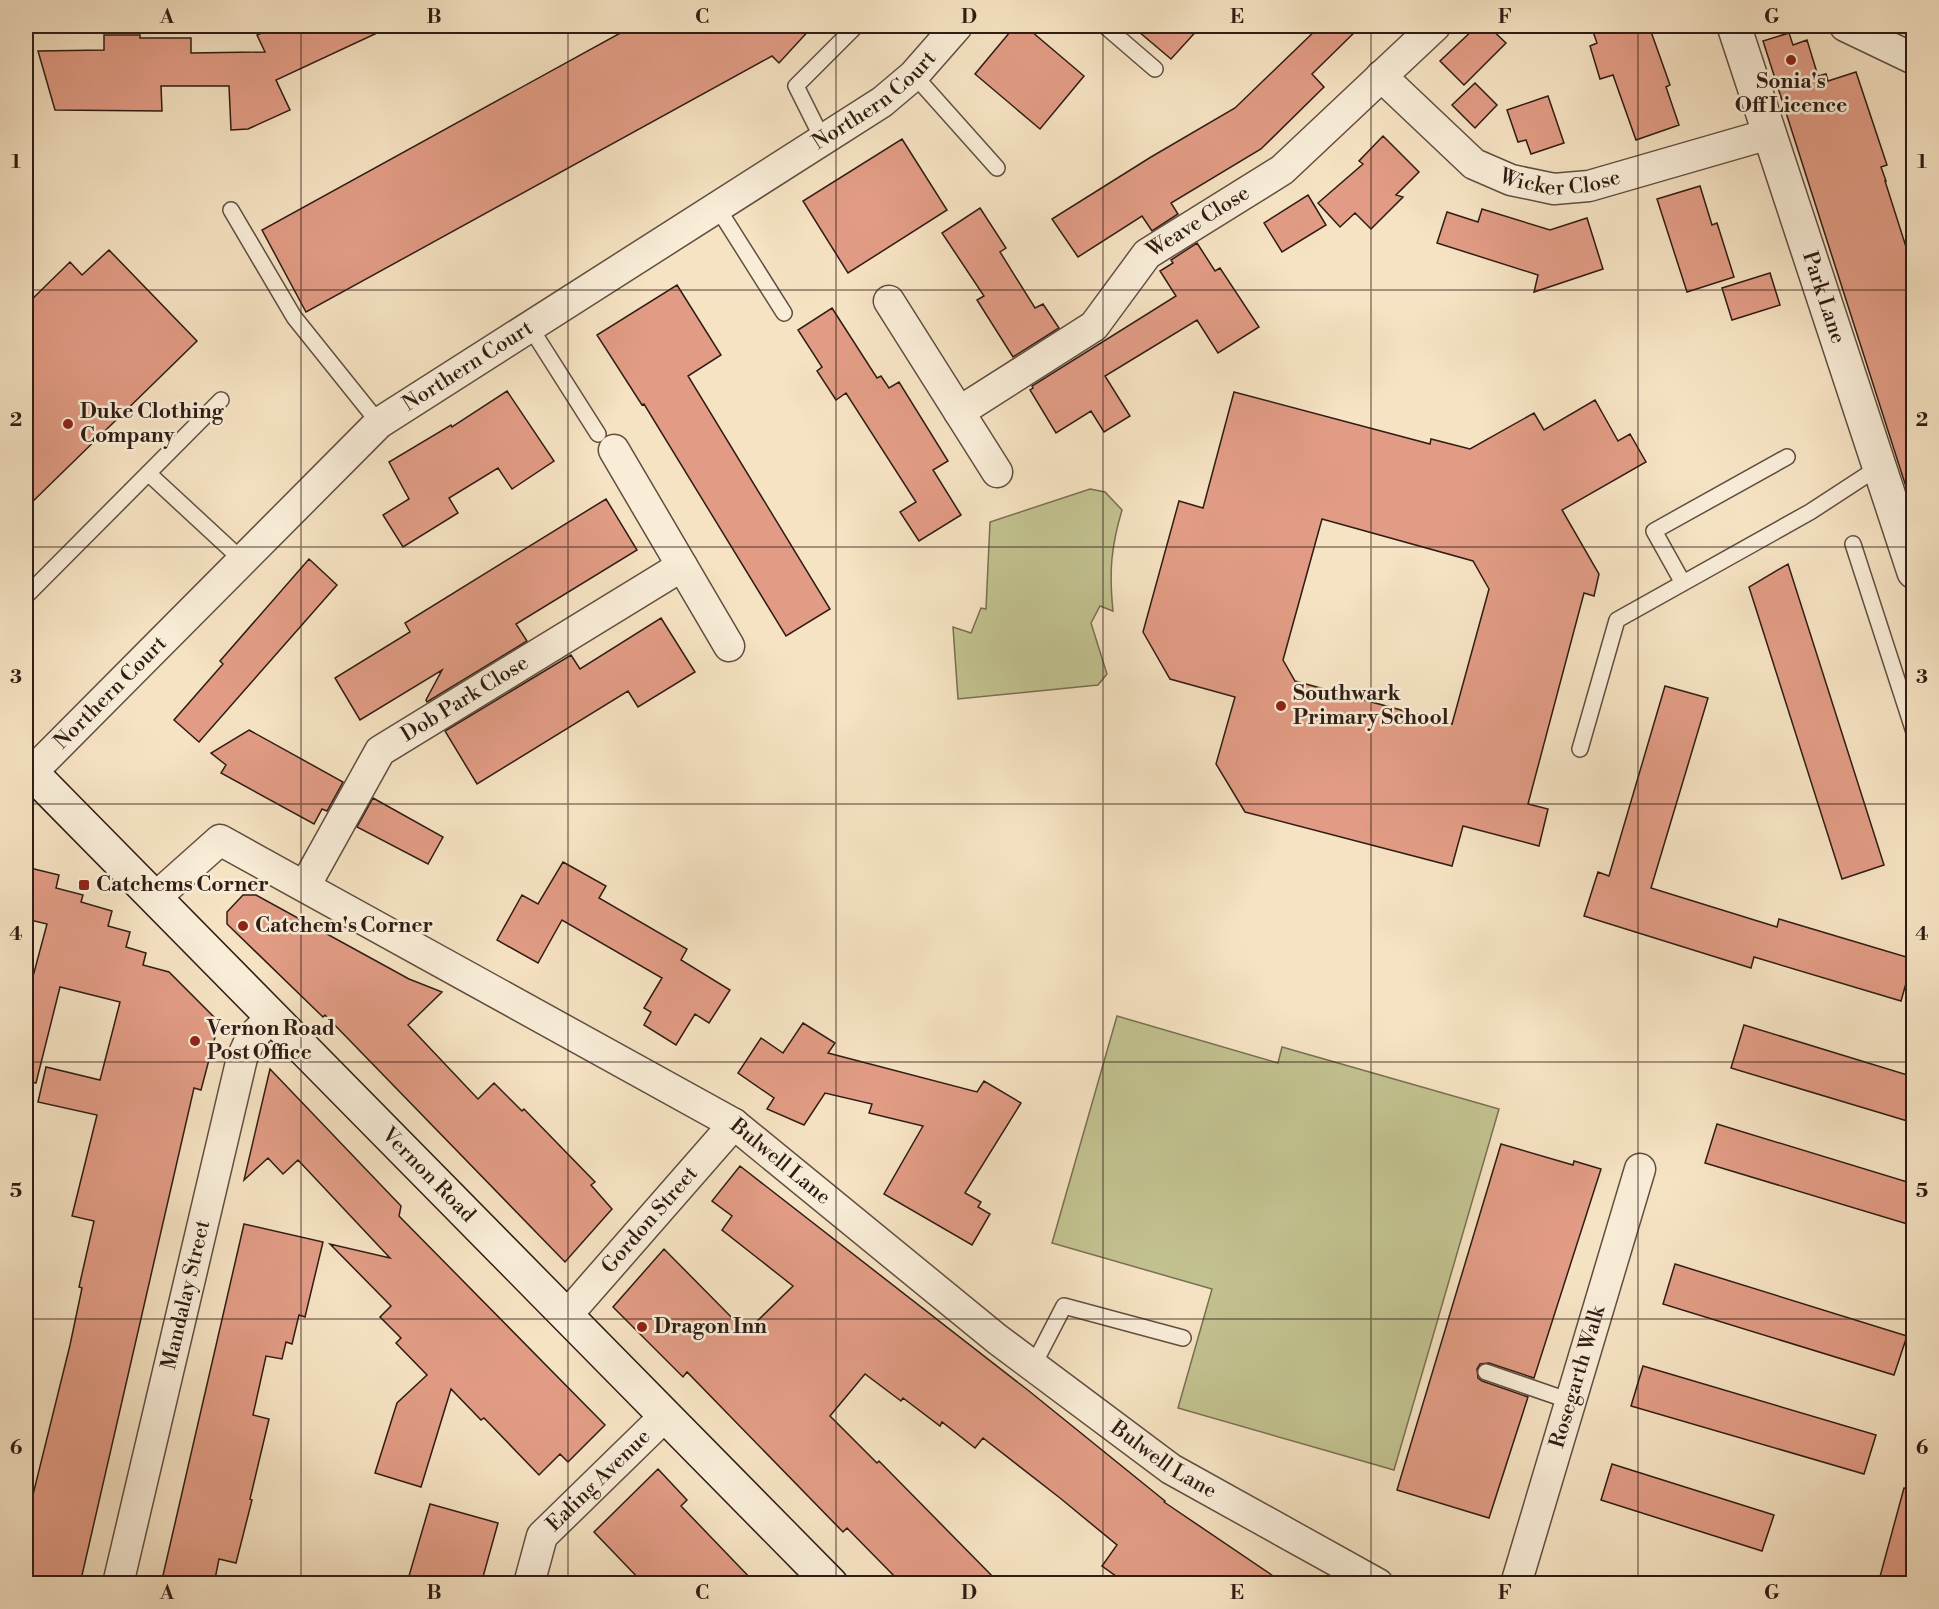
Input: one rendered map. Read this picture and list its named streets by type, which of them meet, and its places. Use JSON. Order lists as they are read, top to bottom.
{
  "streets": {
    "main road": ["Park Lane", "Vernon Road"],
    "street": [
      "Northern Court",
      "Wicker Close",
      "Weave Close",
      "Dob Park Close",
      "Bulwell Lane",
      "Gordon Street",
      "Mandalay Street",
      "Rosegarth Walk",
      "Ealing Avenue"
    ]
  },
  "crossings": [
    ["Northern Court", "Vernon Road"],
    ["Wicker Close", "Weave Close"],
    ["Wicker Close", "Park Lane"],
    ["Dob Park Close", "Bulwell Lane"],
    ["Bulwell Lane", "Vernon Road"],
    ["Bulwell Lane", "Gordon Street"],
    ["Vernon Road", "Gordon Street"],
    ["Vernon Road", "Mandalay Street"],
    ["Vernon Road", "Ealing Avenue"]
  ],
  "places": {
    "other": [
      "Sonia's Off Licence",
      "Duke Clothing Company",
      "Southwark Primary School",
      "Catchem's Corner",
      "Vernon Road Post Office",
      "Dragon Inn"
    ],
    "transit": ["Catchems Corner"]
  },
  "grid": {
    "columns": [
      "A",
      "B",
      "C",
      "D",
      "E",
      "F",
      "G"
    ],
    "rows": [
      "1",
      "2",
      "3",
      "4",
      "5",
      "6"
    ]
  }
}
